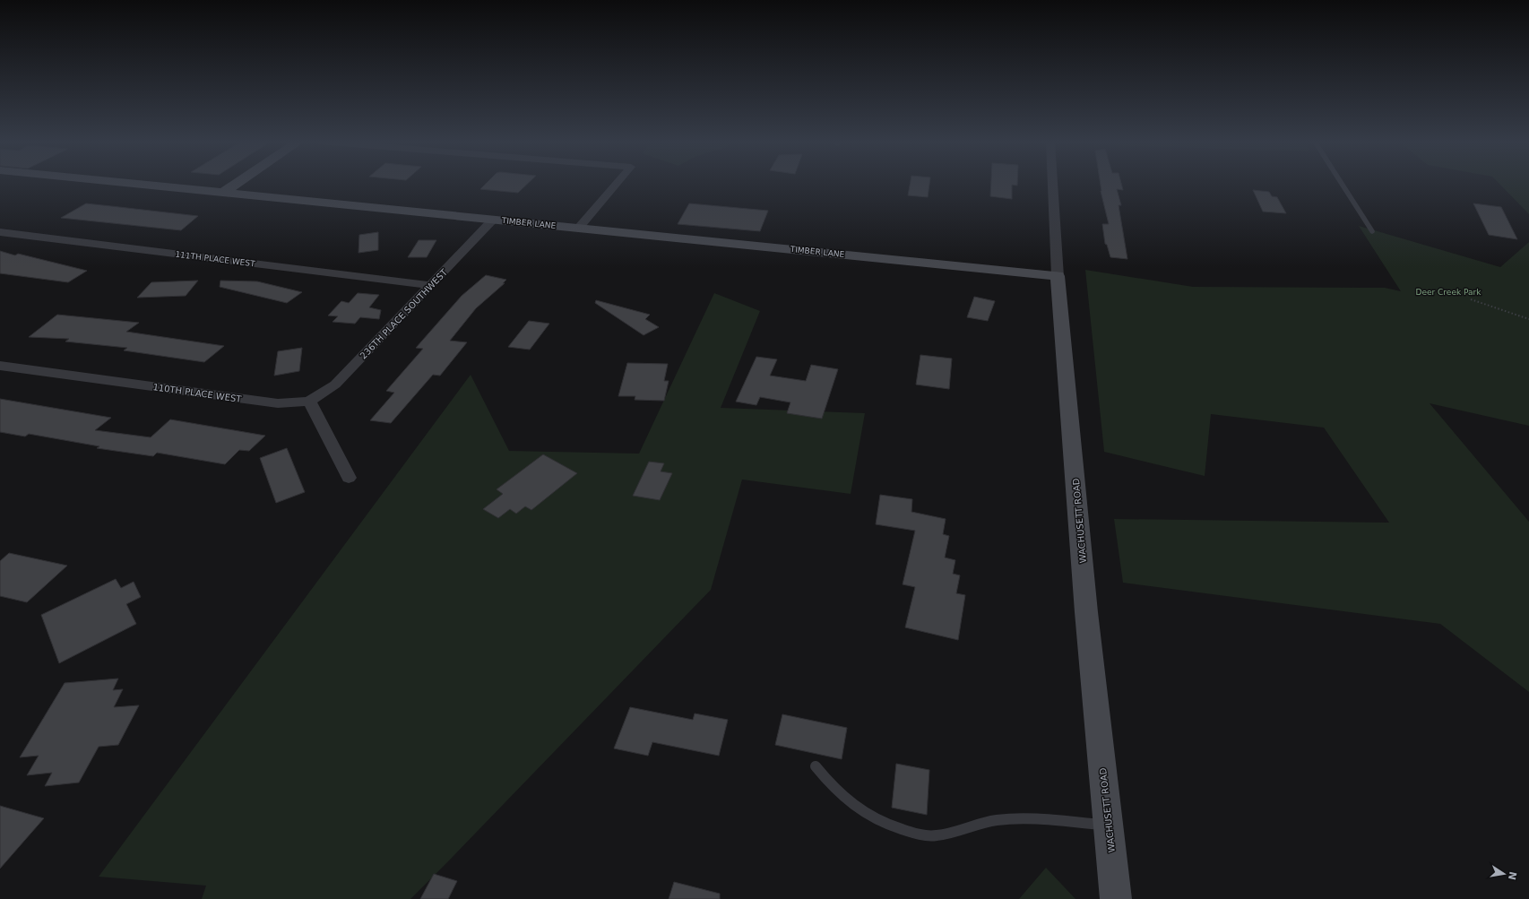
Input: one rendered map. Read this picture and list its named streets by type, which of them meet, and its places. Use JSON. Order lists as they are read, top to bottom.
{
  "streets": {
    "street": [
      "TIMBER LANE",
      "111TH PLACE WEST",
      "236TH PLACE SOUTHWEST",
      "110TH PLACE WEST",
      "WACHUSETT ROAD"
    ]
  },
  "crossings": [
    ["TIMBER LANE", "236TH PLACE SOUTHWEST"],
    ["TIMBER LANE", "WACHUSETT ROAD"],
    ["111TH PLACE WEST", "236TH PLACE SOUTHWEST"],
    ["236TH PLACE SOUTHWEST", "110TH PLACE WEST"]
  ],
  "parks": ["Deer Creek Park"],
  "north": "right"
}
